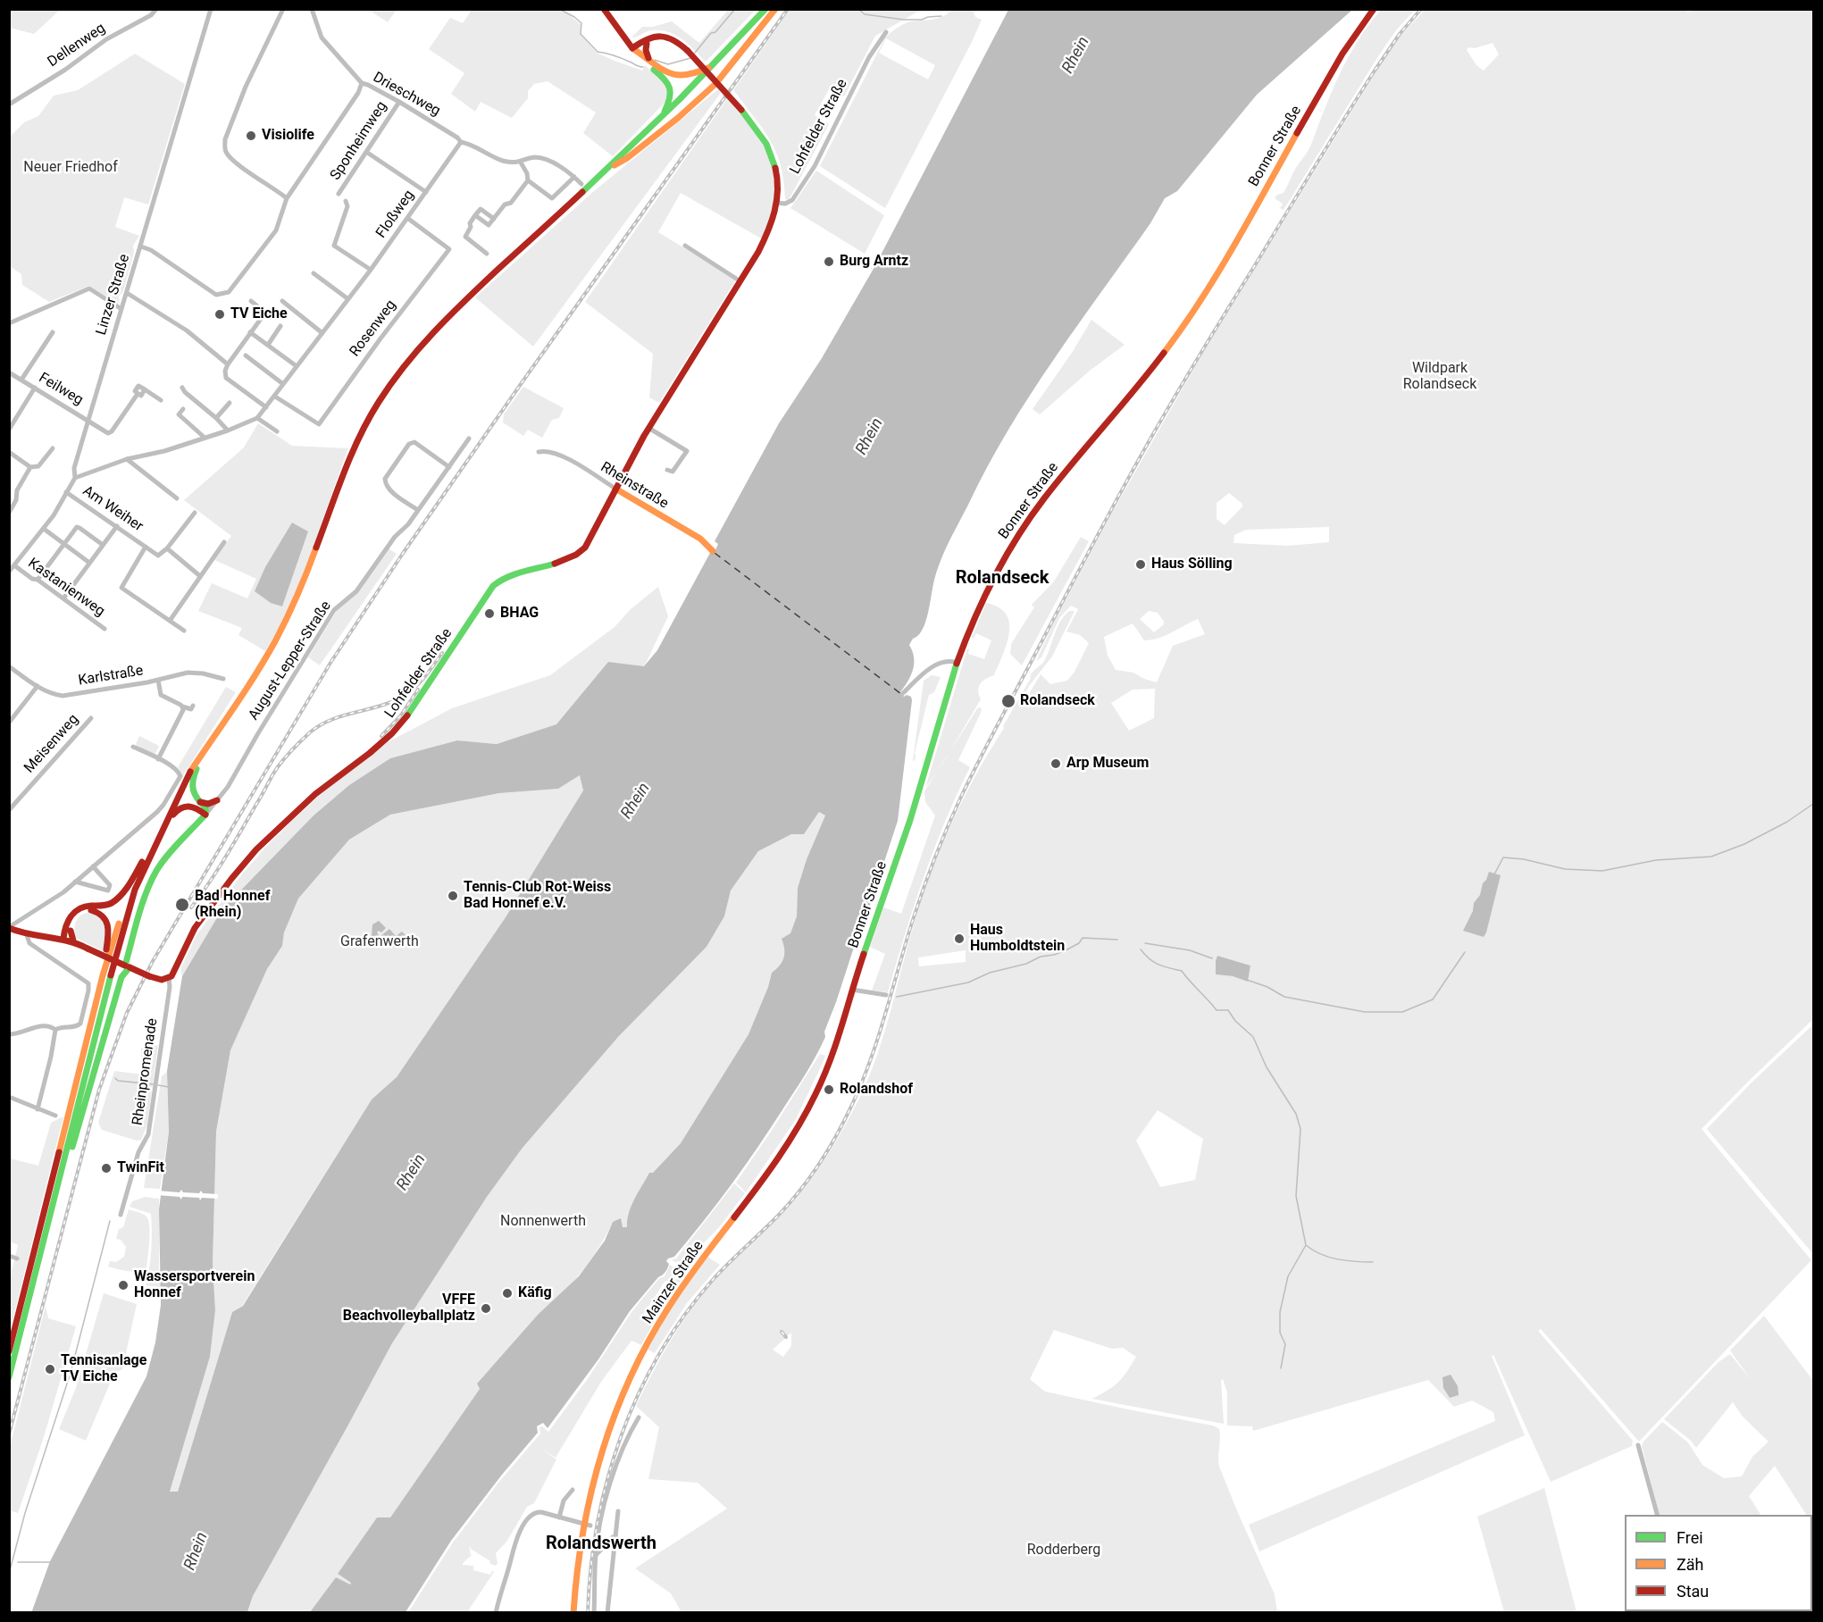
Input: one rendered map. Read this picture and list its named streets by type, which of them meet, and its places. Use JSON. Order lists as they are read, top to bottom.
{
  "streets": {
    "main road": [
      "Lohfelder Straße",
      "Bonner Straße",
      "Rheinstraße",
      "August-Lepper-Straße",
      "Mainzer Straße"
    ],
    "street": [
      "Dellenweg",
      "Drieschweg",
      "Sponheimweg",
      "Floßweg",
      "Linzer Straße",
      "Rosenweg",
      "Feilweg",
      "Am Weiher",
      "Kastanienweg",
      "Karlstraße",
      "Meisenweg",
      "Rheinpromenade"
    ]
  },
  "crossings": [
    ["Drieschweg", "Sponheimweg"],
    ["Drieschweg", "Floßweg"],
    ["Lohfelder Straße", "Rheinstraße"],
    ["Lohfelder Straße", "Rheinpromenade"],
    ["Bonner Straße", "Mainzer Straße"],
    ["Floßweg", "Linzer Straße"],
    ["Floßweg", "Rosenweg"],
    ["Linzer Straße", "Feilweg"],
    ["Linzer Straße", "Am Weiher"],
    ["Linzer Straße", "Kastanienweg"]
  ],
  "districts": ["Rolandseck", "Rolandswerth"],
  "water": ["Rhein"],
  "parks": [
    "Neuer Friedhof",
    "Wildpark Rolandseck",
    "Grafenwerth",
    "Nonnenwerth",
    "Rodderberg"
  ],
  "places": [
    "Visiolife",
    "Burg Arntz",
    "TV Eiche",
    "Haus Sölling",
    "BHAG",
    "Rolandseck",
    "Arp Museum",
    "Tennis-Club Rot-Weiss Bad Honnef e.V.",
    "Bad Honnef (Rhein)",
    "Haus Humboldtstein",
    "Rolandshof",
    "TwinFit",
    "Wassersportverein Honnef",
    "Käfig",
    "VFFE Beachvolleyballplatz",
    "Tennisanlage TV Eiche"
  ],
  "legend": ["Frei", "Zäh", "Stau"]
}
